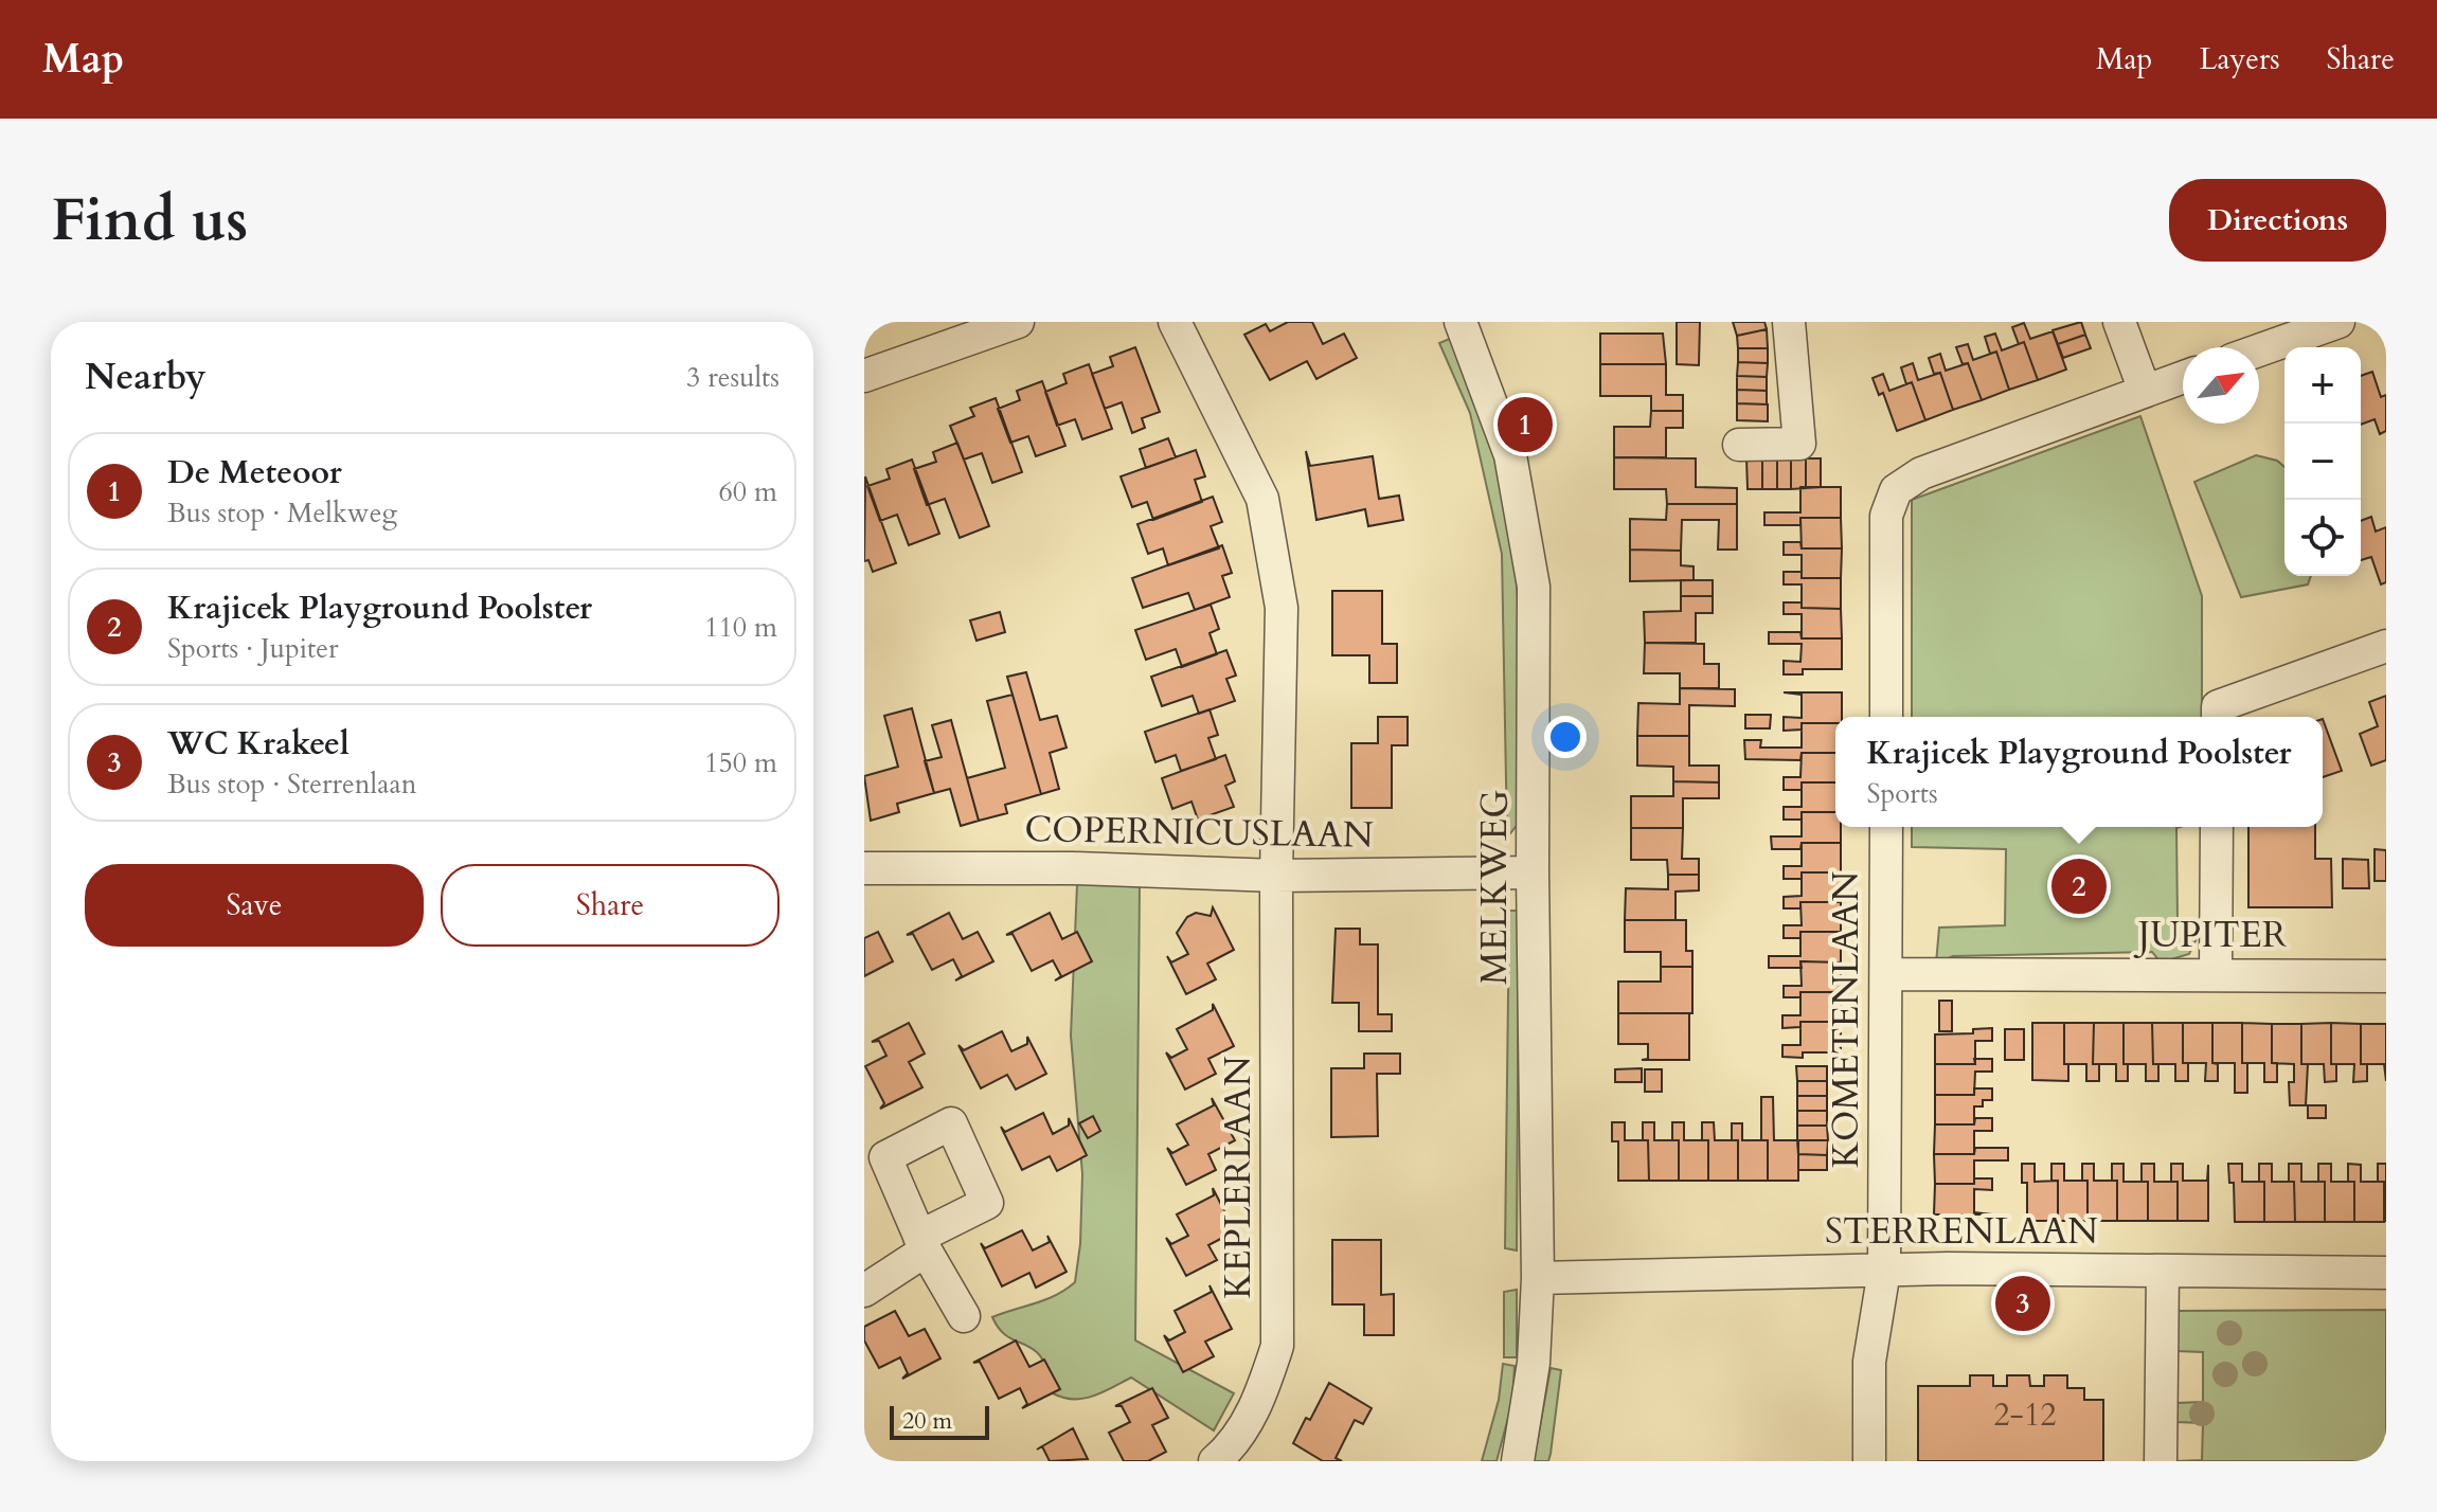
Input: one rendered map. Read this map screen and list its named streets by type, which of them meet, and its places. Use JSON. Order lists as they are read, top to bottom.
{
  "streets": {
    "street": [
      "COPERNICUSLAAN",
      "MELKWEG",
      "JUPITER",
      "KOMETENLAAN",
      "KEPLERLAAN",
      "STERRENLAAN"
    ]
  },
  "crossings": [
    ["COPERNICUSLAAN", "MELKWEG"],
    ["COPERNICUSLAAN", "KEPLERLAAN"],
    ["MELKWEG", "STERRENLAAN"],
    ["JUPITER", "KOMETENLAAN"],
    ["KOMETENLAAN", "STERRENLAAN"]
  ],
  "house_numbers": ["2-12"],
  "scale_bar": "20 m",
  "north": "top right",
  "page": {
    "header": "Map",
    "nav": ["Map", "Layers", "Share"],
    "buttons": [
      "Directions",
      ["Save", "Share"]
    ],
    "title": "Find us",
    "heading": ["Nearby", "3 results"],
    "map_buttons": ["+", "−"],
    "pins": ["1", "2", "3"],
    "list": [
      {
        "mark": "1",
        "name": "De Meteoor",
        "note": "Bus stop · Melkweg",
        "value": "60 m"
      },
      {
        "mark": "2",
        "name": "Krajicek Playground Poolster",
        "note": "Sports · Jupiter",
        "value": "110 m"
      },
      {
        "mark": "3",
        "name": "WC Krakeel",
        "note": "Bus stop · Sterrenlaan",
        "value": "150 m"
      }
    ],
    "popup": ["Krajicek Playground Poolster", "Sports"],
    "scale": "20 m"
  }
}
